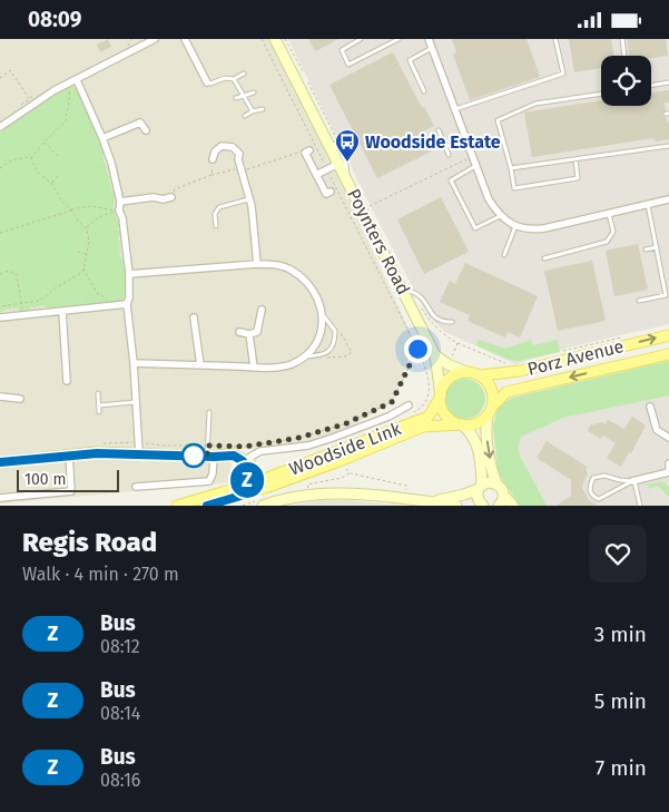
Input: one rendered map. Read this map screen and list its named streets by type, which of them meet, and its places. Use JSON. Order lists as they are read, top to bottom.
{
  "streets": {
    "main road": ["Porz Avenue", "Woodside Link"],
    "street": ["Poynters Road"]
  },
  "crossings": [
    ["Poynters Road", "Porz Avenue"],
    ["Poynters Road", "Woodside Link"],
    ["Porz Avenue", "Woodside Link"]
  ],
  "places": {
    "bus stop": ["Woodside Estate"]
  },
  "lines": ["bus line Z"],
  "scale_bar": "100 m",
  "page": {
    "status": "08:09",
    "on_map": "Z",
    "scale": "100 m",
    "heading": ["Regis Road", "Walk · 4 min · 270 m"],
    "list": [
      {
        "mark": "Z",
        "name": "Bus",
        "note": "08:12",
        "value": "3 min"
      },
      {
        "mark": "Z",
        "name": "Bus",
        "note": "08:14",
        "value": "5 min"
      },
      {
        "mark": "Z",
        "name": "Bus",
        "note": "08:16",
        "value": "7 min"
      }
    ]
  }
}
